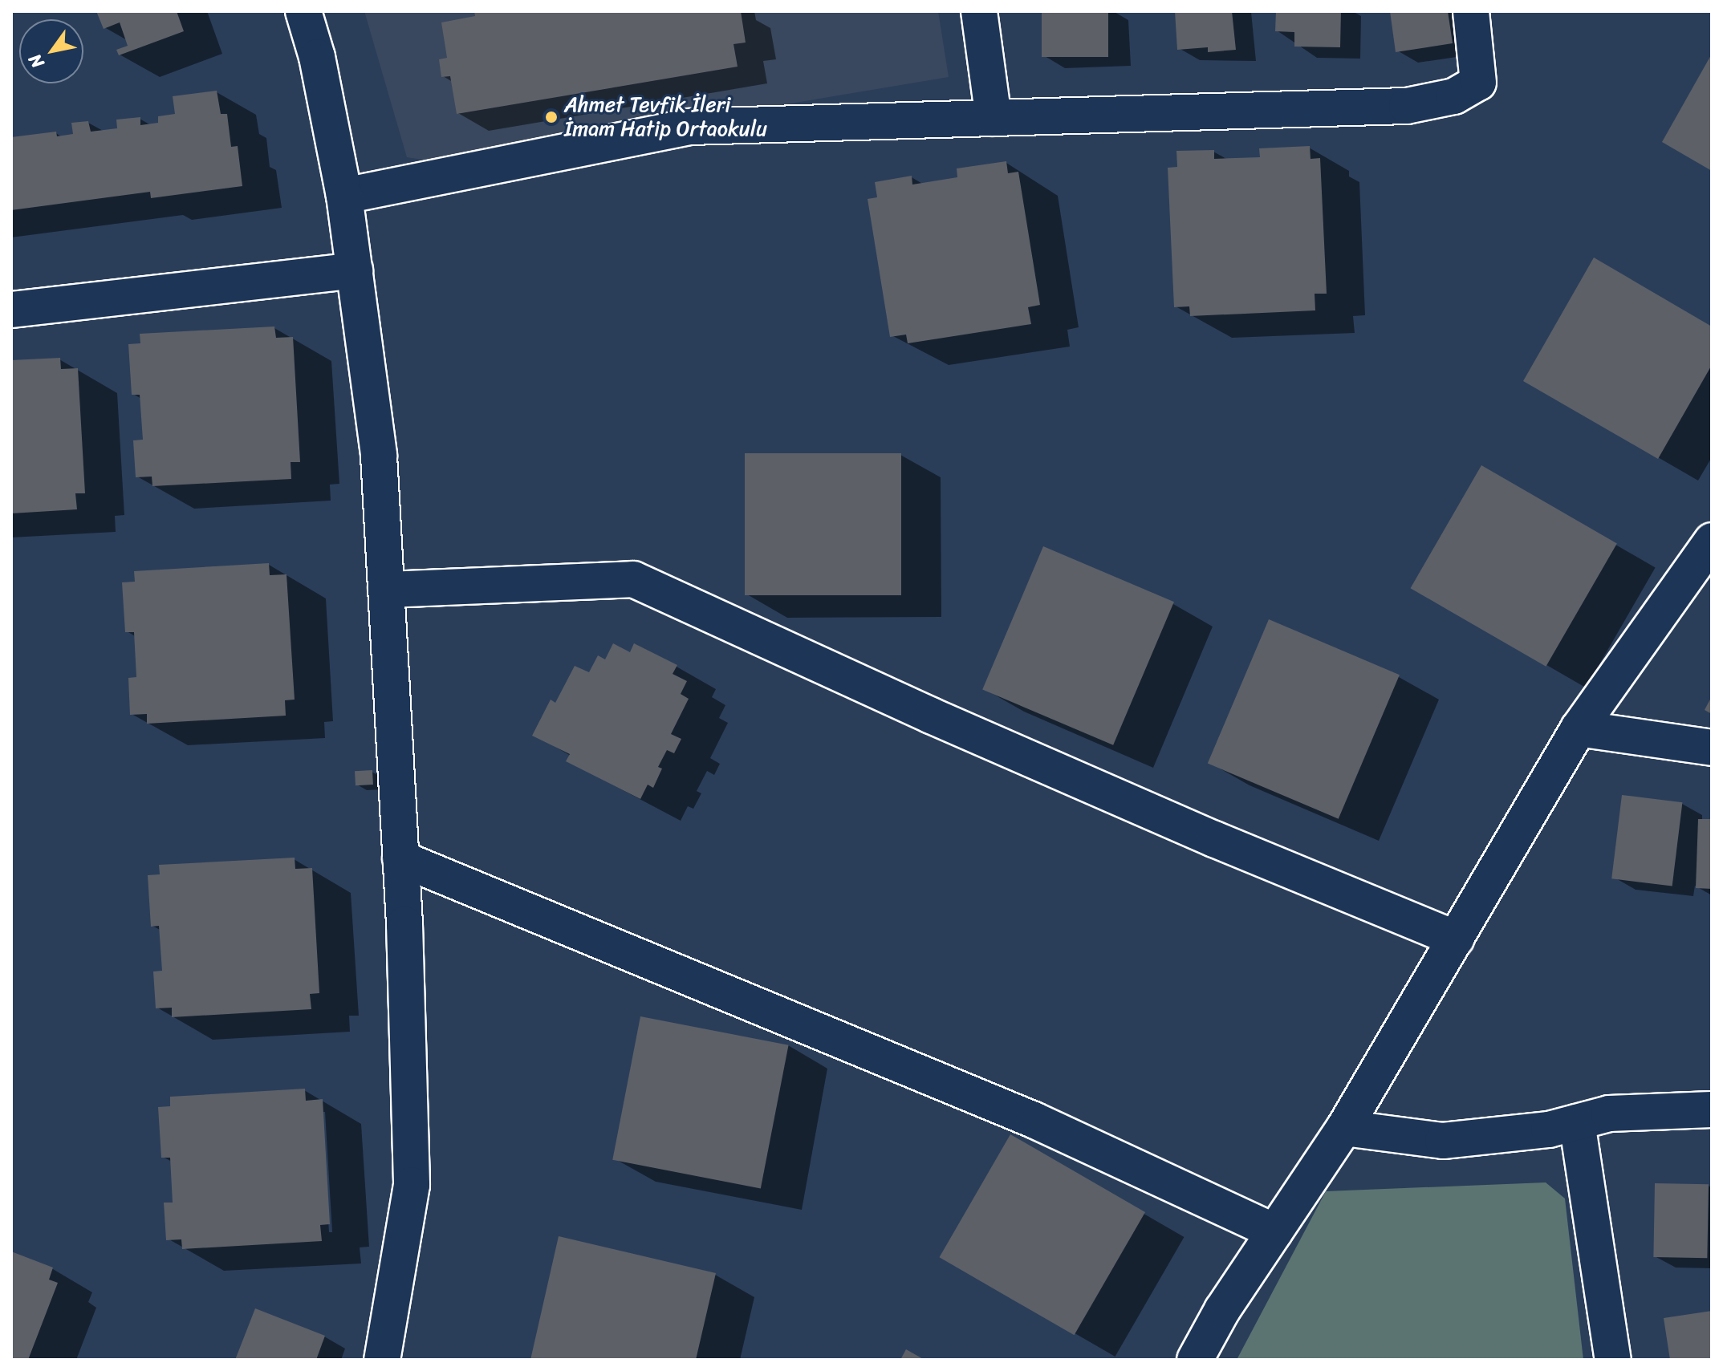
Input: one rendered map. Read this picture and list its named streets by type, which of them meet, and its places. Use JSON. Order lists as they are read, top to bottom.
{
  "places": ["Ahmet Tevfik İleri İmam Hatip Ortaokulu"],
  "north": "bottom left"
}
